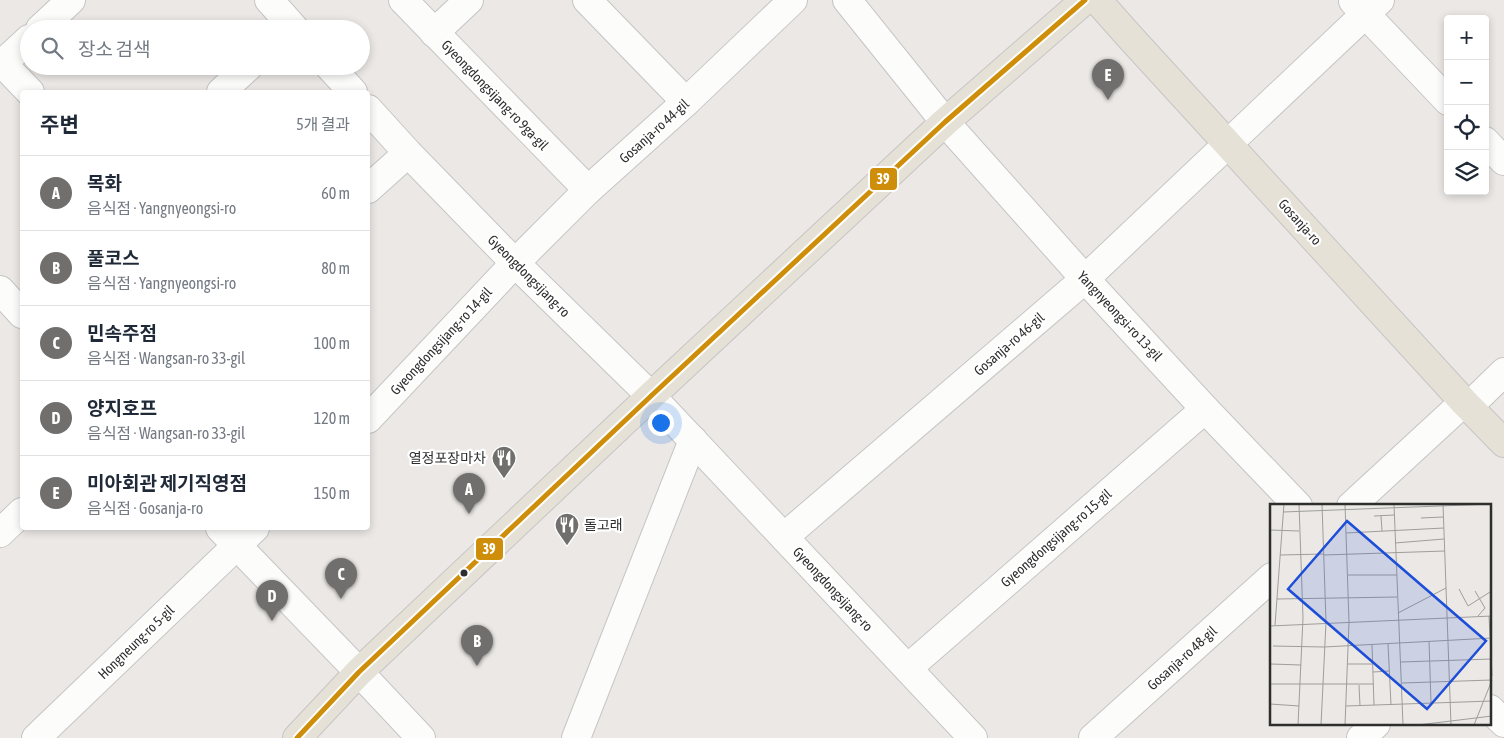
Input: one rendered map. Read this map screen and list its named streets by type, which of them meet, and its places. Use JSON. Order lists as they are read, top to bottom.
{
  "streets": {
    "main road": ["Gosanja-ro"],
    "street": [
      "Gyeongdongsijang-ro 9ga-gil",
      "Gosanja-ro 44-gil",
      "Gyeongdongsijang-ro",
      "Yangnyeongsi-ro 13-gil",
      "Gyeongdongsijang-ro 14-gil",
      "Gosanja-ro 46-gil",
      "Gyeongdongsijang-ro 15-gil",
      "Hongneung-ro 5-gil",
      "Gosanja-ro 48-gil"
    ]
  },
  "crossings": [
    ["Gyeongdongsijang-ro 9ga-gil", "Gosanja-ro 44-gil"],
    ["Gosanja-ro 44-gil", "Gyeongdongsijang-ro"],
    ["Gosanja-ro 44-gil", "Gyeongdongsijang-ro 14-gil"],
    ["Gosanja-ro", "Gosanja-ro 46-gil"],
    ["Gyeongdongsijang-ro", "Gyeongdongsijang-ro 14-gil"],
    ["Gyeongdongsijang-ro", "Gosanja-ro 46-gil"],
    ["Gyeongdongsijang-ro", "Gyeongdongsijang-ro 15-gil"],
    ["Yangnyeongsi-ro 13-gil", "Gosanja-ro 46-gil"],
    ["Yangnyeongsi-ro 13-gil", "Gyeongdongsijang-ro 15-gil"]
  ],
  "places": {
    "restaurant": ["열정포장마차", "돌고래"]
  },
  "lines": ["transit line 39"],
  "page": {
    "map_buttons": ["+", "−"],
    "search": "장소 검색",
    "pins": [
      "E",
      "A",
      "C",
      "D",
      "B"
    ],
    "heading": ["주변", "5개 결과"],
    "list": [
      {
        "mark": "A",
        "name": "목화",
        "note": "음식점 · Yangnyeongsi-ro",
        "value": "60 m"
      },
      {
        "mark": "B",
        "name": "풀코스",
        "note": "음식점 · Yangnyeongsi-ro",
        "value": "80 m"
      },
      {
        "mark": "C",
        "name": "민속주점",
        "note": "음식점 · Wangsan-ro 33-gil",
        "value": "100 m"
      },
      {
        "mark": "D",
        "name": "양지호프",
        "note": "음식점 · Wangsan-ro 33-gil",
        "value": "120 m"
      },
      {
        "mark": "E",
        "name": "미아회관 제기직영점",
        "note": "음식점 · Gosanja-ro",
        "value": "150 m"
      }
    ]
  }
}
